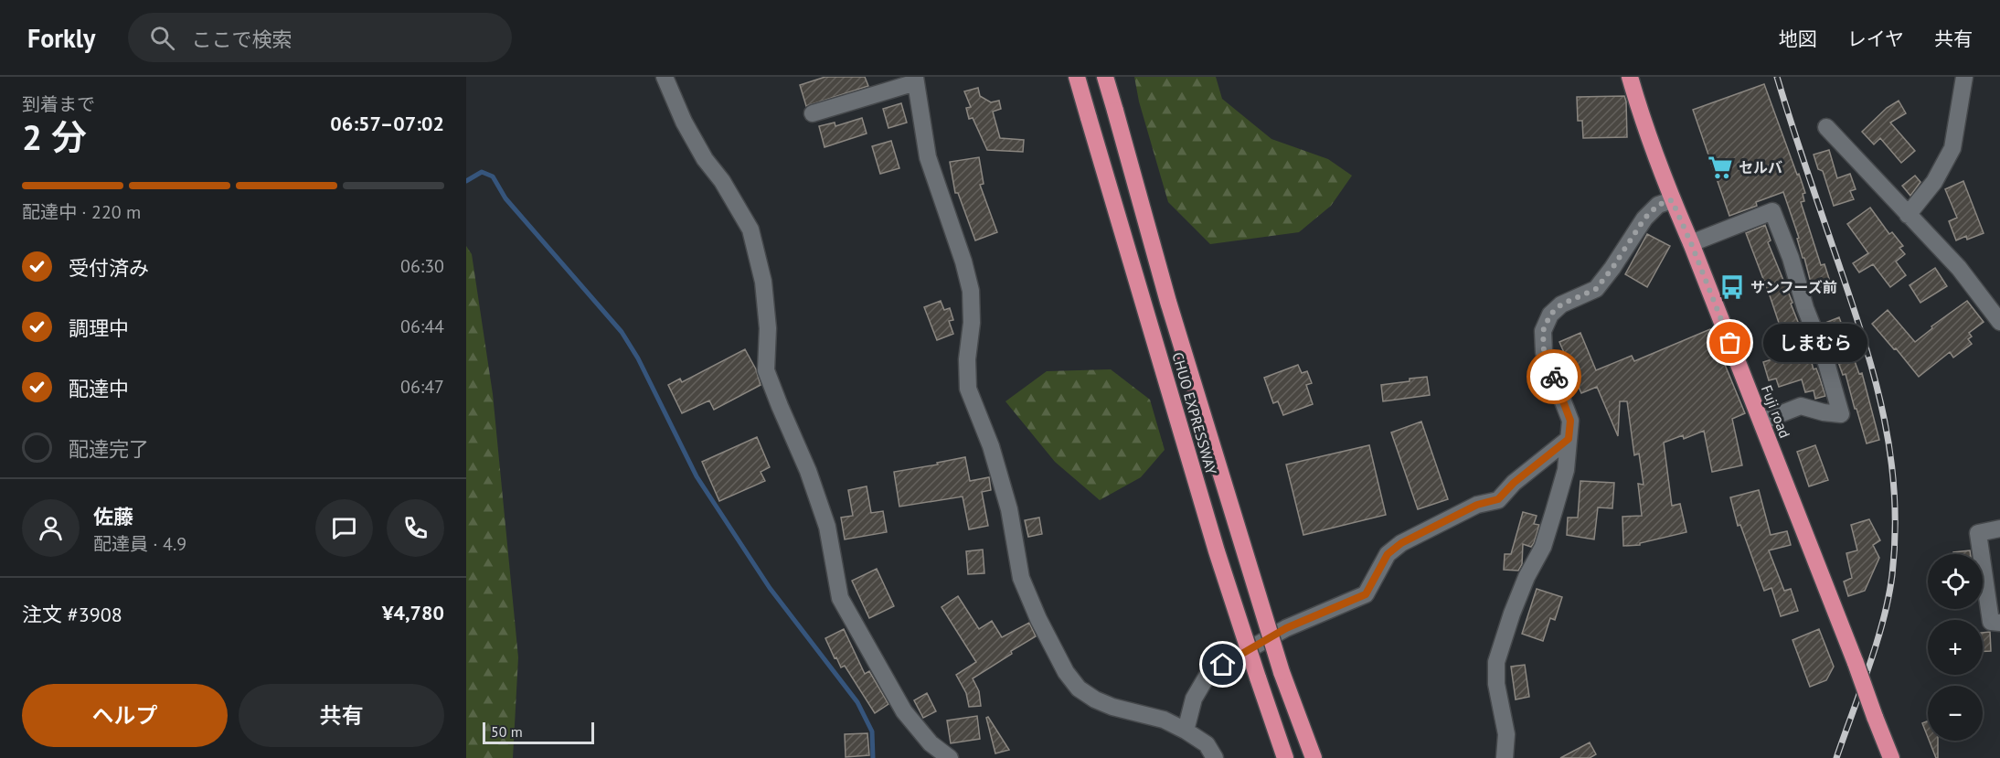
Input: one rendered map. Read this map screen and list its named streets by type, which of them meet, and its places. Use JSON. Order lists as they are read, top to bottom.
{
  "streets": {
    "highway": ["Fuji road", "CHUO EXPRESSWAY"]
  },
  "places": {
    "supermarket": ["セルバ"],
    "bus stop": ["サンフーズ前"],
    "other": ["しまむら"]
  },
  "scale_bar": "50 m",
  "page": {
    "header": "Forkly",
    "search": "ここで検索",
    "nav": ["地図", "レイヤ", "共有"],
    "heading": ["2 分", "到着まで", "06:57–07:02"],
    "panel": [
      "佐藤",
      "配達員 · 4.9",
      "注文 #3908",
      "¥4,780"
    ],
    "bar": "配達中 · 220 m",
    "list": [
      ["受付済み", "06:30"],
      ["調理中", "06:44"],
      ["配達中", "06:47"],
      "配達完了"
    ],
    "bubble": "しまむら",
    "map_buttons": ["+", "−"],
    "buttons": ["ヘルプ", "共有"],
    "scale": "50 m"
  }
}
